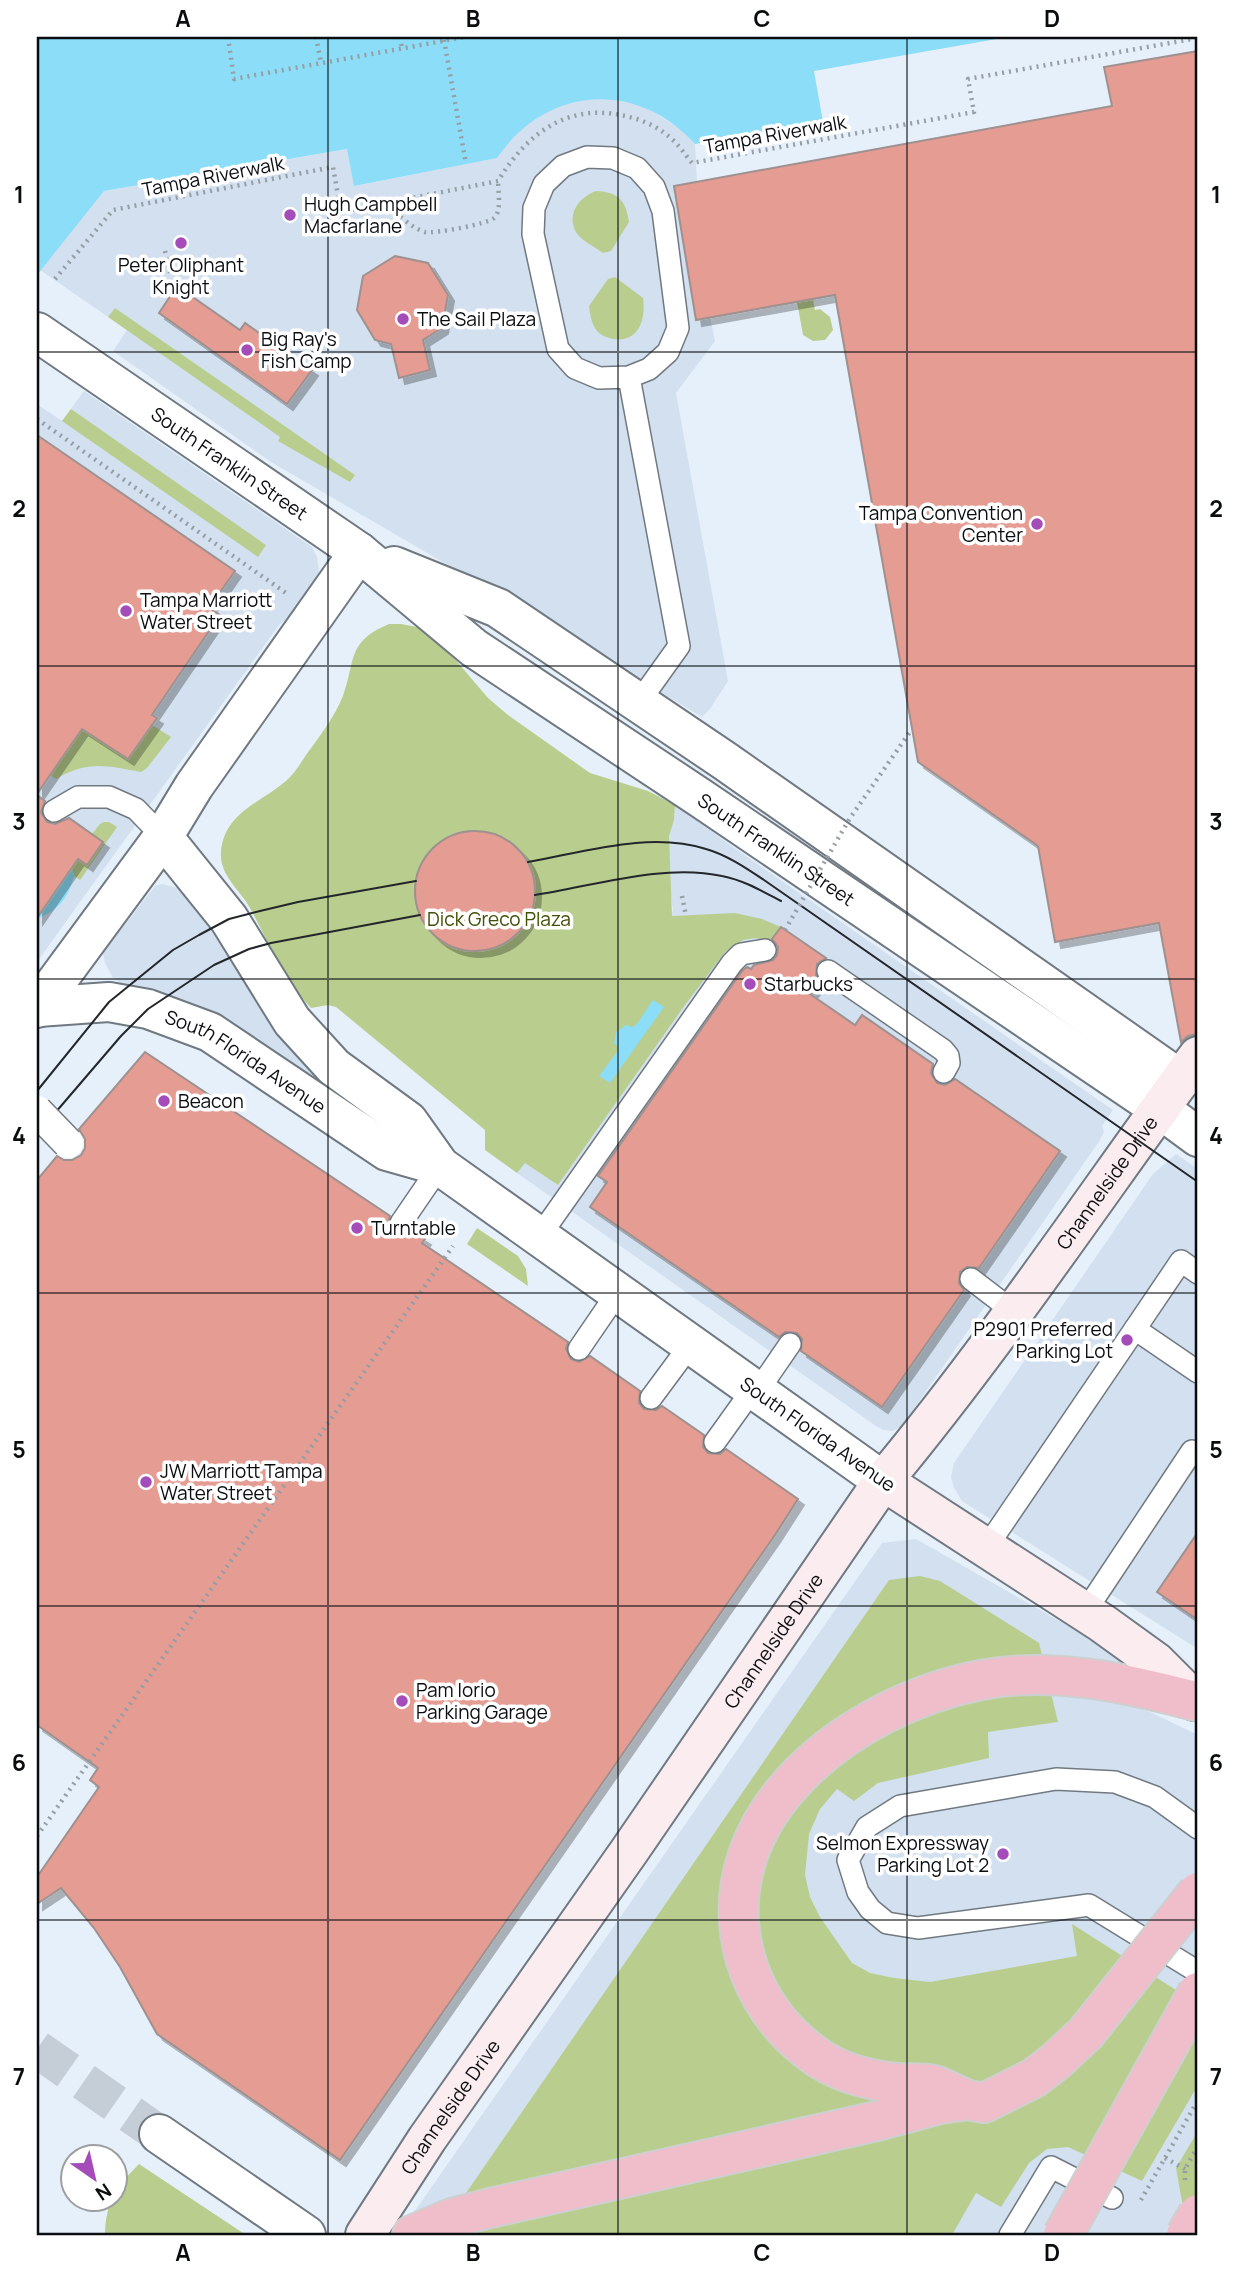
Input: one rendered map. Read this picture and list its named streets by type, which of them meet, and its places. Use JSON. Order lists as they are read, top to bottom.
{
  "streets": {
    "main road": ["South Florida Avenue", "Channelside Drive"],
    "street": ["South Franklin Street"],
    "path": ["Tampa Riverwalk"]
  },
  "crossings": [
    ["South Franklin Street", "Channelside Drive"],
    ["South Florida Avenue", "Channelside Drive"]
  ],
  "parks": ["Dick Greco Plaza"],
  "places": [
    "Hugh Campbell Macfarlane",
    "Peter Oliphant Knight",
    "The Sail Plaza",
    "Big Ray's Fish Camp",
    "Tampa Convention Center",
    "Tampa Marriott Water Street",
    "Starbucks",
    "Beacon",
    "Turntable",
    "P2901 Preferred Parking Lot",
    "JW Marriott Tampa Water Street",
    "Pam Iorio Parking Garage",
    "Selmon Expressway Parking Lot 2"
  ],
  "north": "bottom right",
  "grid": {
    "columns": [
      "A",
      "B",
      "C",
      "D"
    ],
    "rows": [
      "1",
      "2",
      "3",
      "4",
      "5",
      "6",
      "7"
    ]
  }
}
